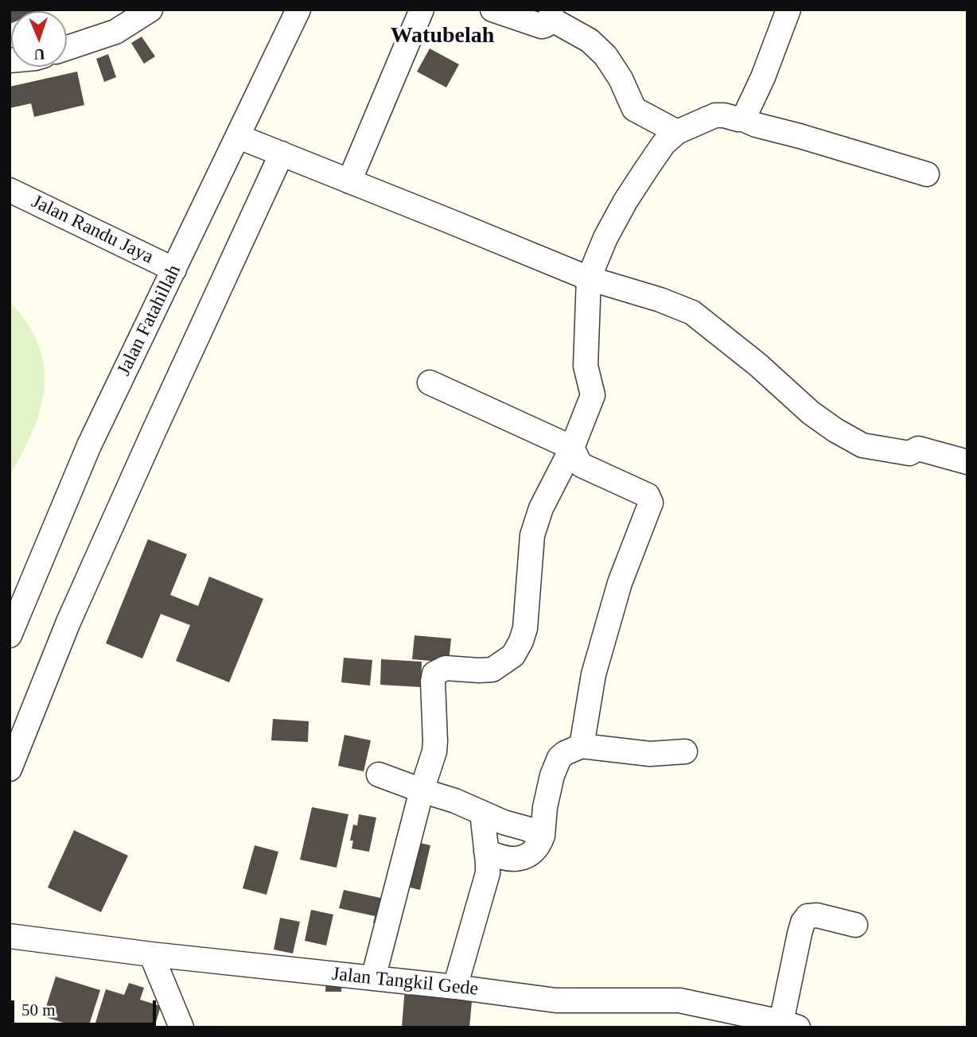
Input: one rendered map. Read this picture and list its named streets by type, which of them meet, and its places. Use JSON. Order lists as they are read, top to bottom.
{
  "streets": {
    "street": ["Jalan Randu Jaya", "Jalan Fatahillah", "Jalan Tangkil Gede"]
  },
  "crossings": [
    ["Jalan Randu Jaya", "Jalan Fatahillah"]
  ],
  "districts": ["Watubelah"],
  "scale_bar": "50 m",
  "north": "bottom"
}
